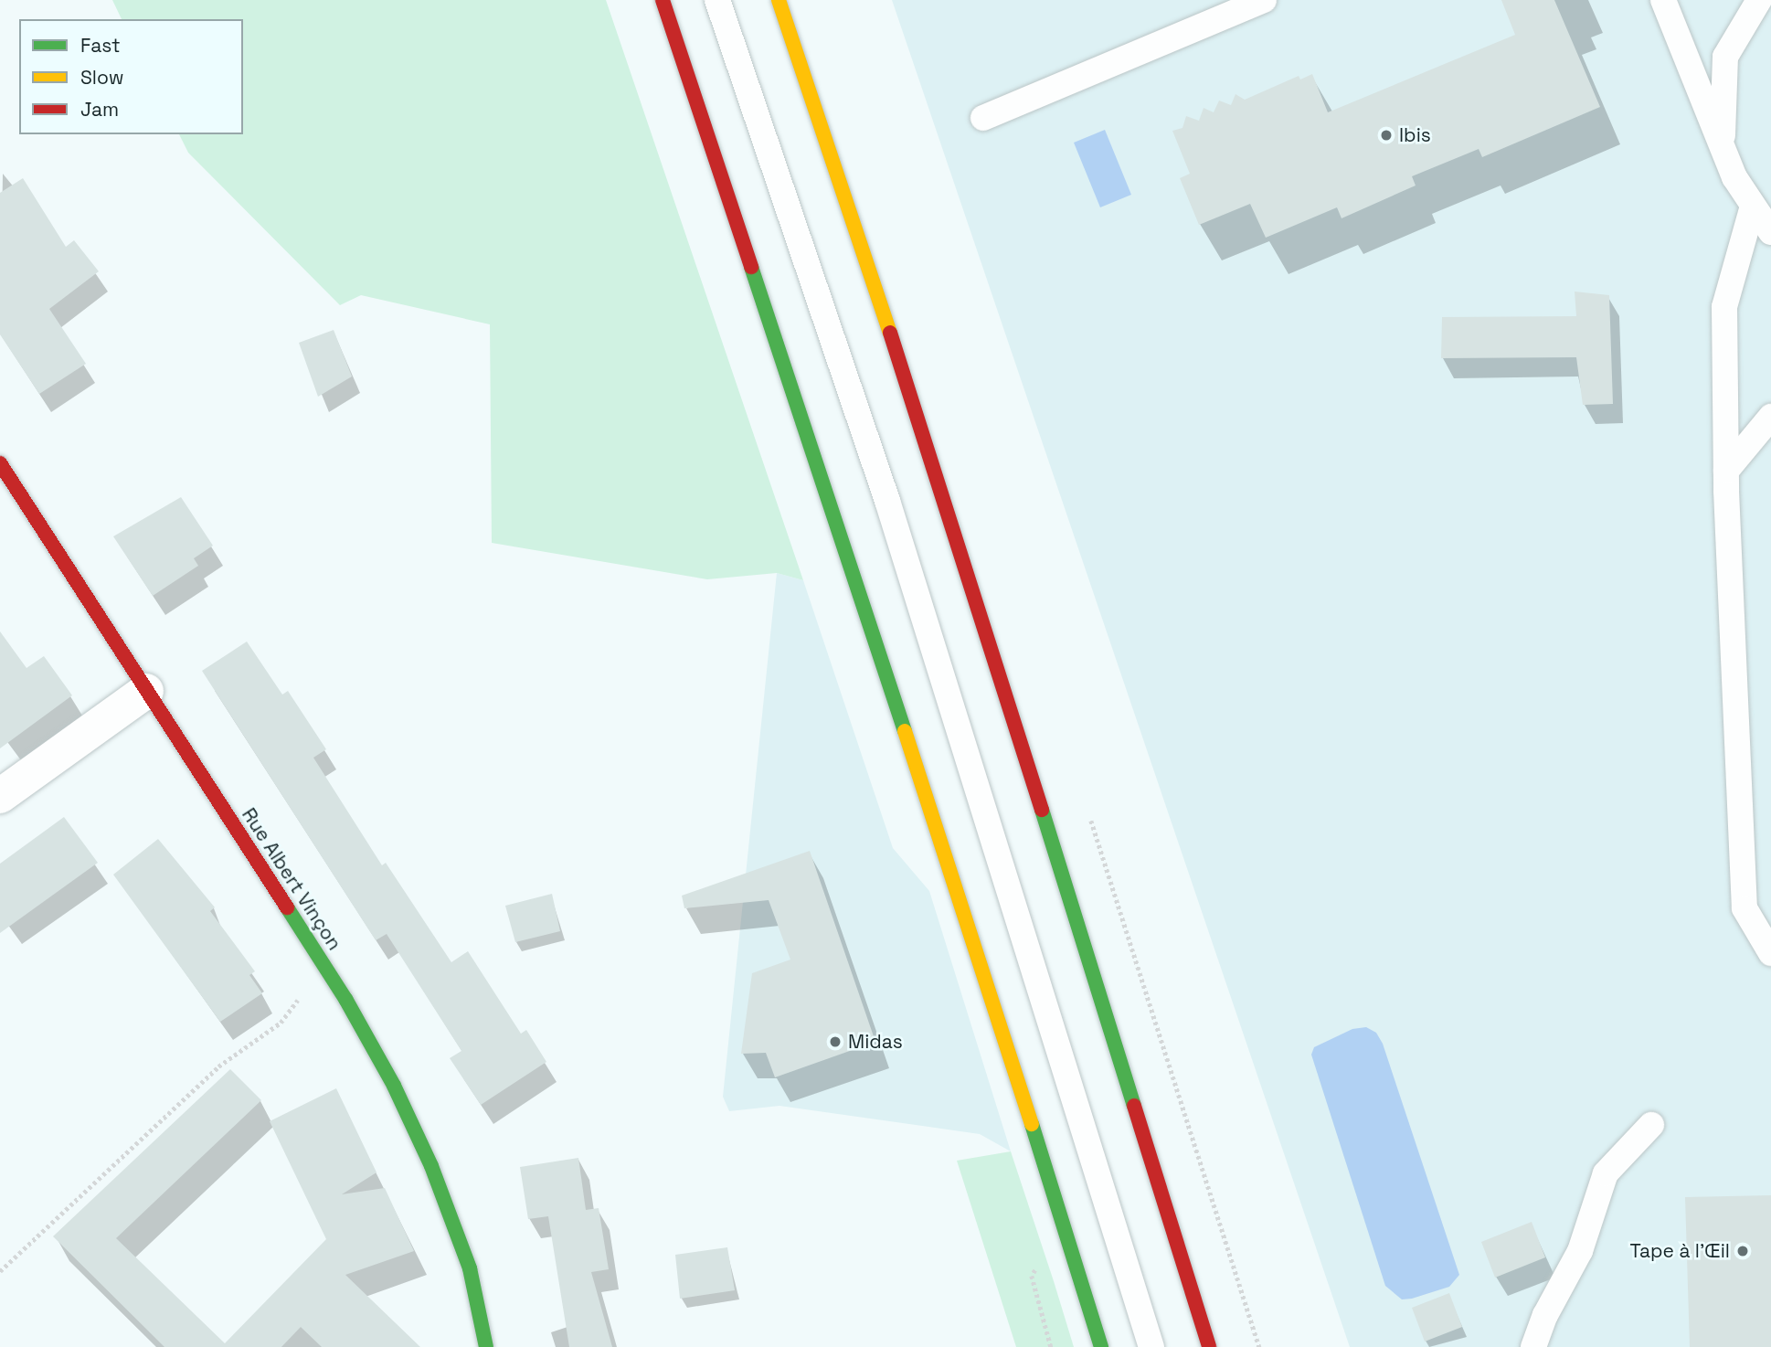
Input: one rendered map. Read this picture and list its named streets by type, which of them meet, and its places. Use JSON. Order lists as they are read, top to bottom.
{
  "streets": {
    "main road": ["Rue Albert Vinçon"]
  },
  "places": ["Ibis", "Midas", "Tape à l'Œil"],
  "legend": ["Fast", "Slow", "Jam"]
}
